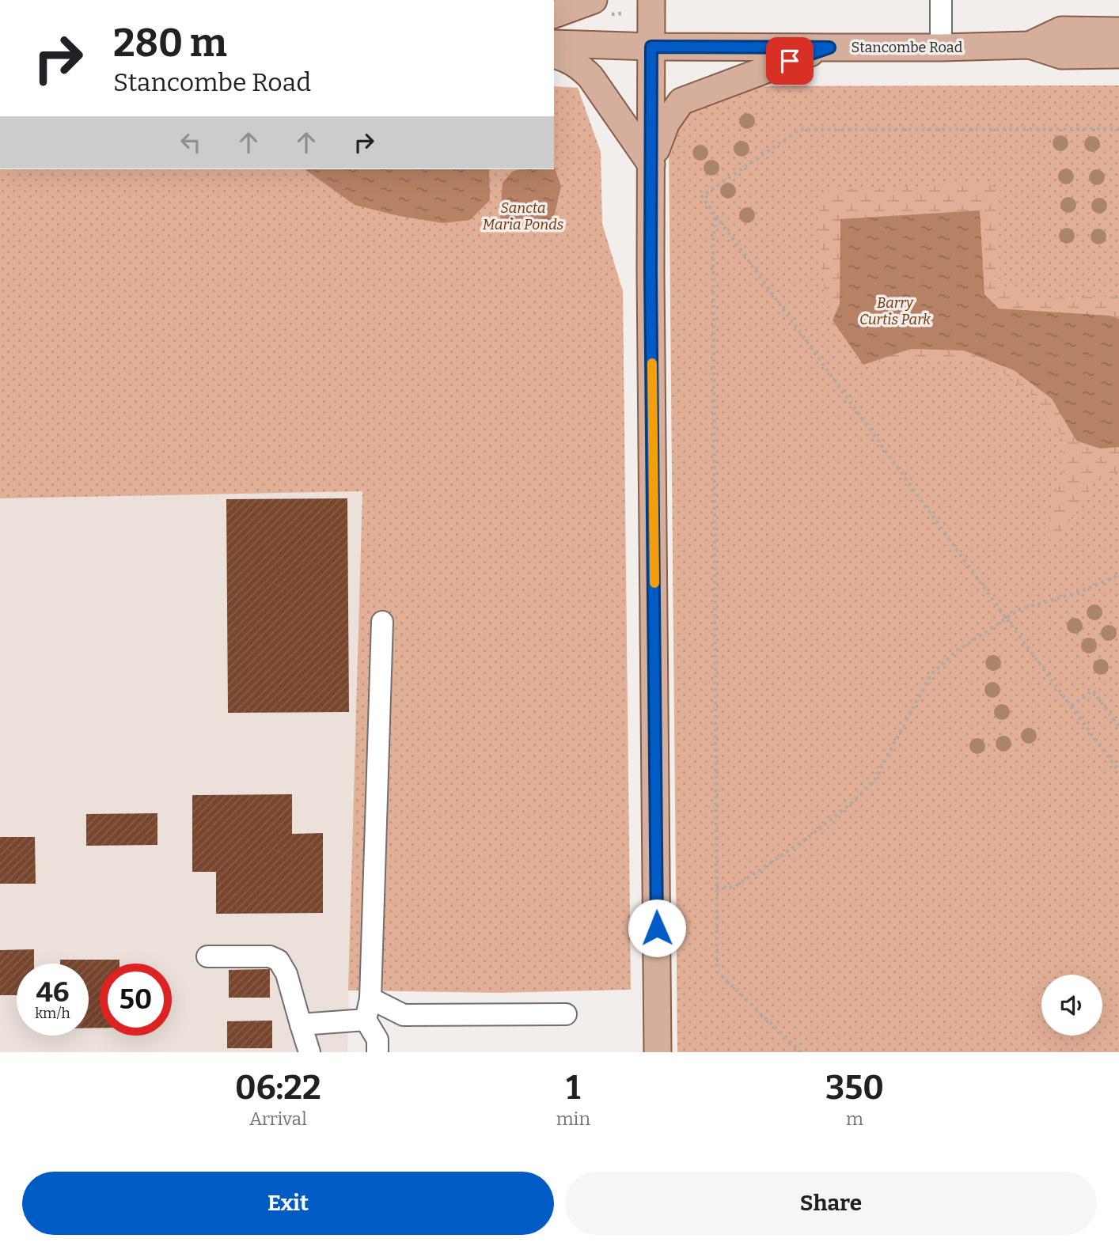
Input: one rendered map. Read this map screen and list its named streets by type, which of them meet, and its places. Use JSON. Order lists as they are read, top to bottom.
{
  "streets": {
    "main road": ["Stancombe Road"]
  },
  "parks": ["Sancta Maria Ponds", "Barry Curtis Park"],
  "page": {
    "turn": ["280 m", "Stancombe Road"],
    "speed": "46 km/h",
    "limit": "50",
    "eta": [
      "06:22",
      "Arrival",
      "1",
      "min",
      "350",
      "m"
    ],
    "buttons": ["Exit", "Share"]
  }
}
